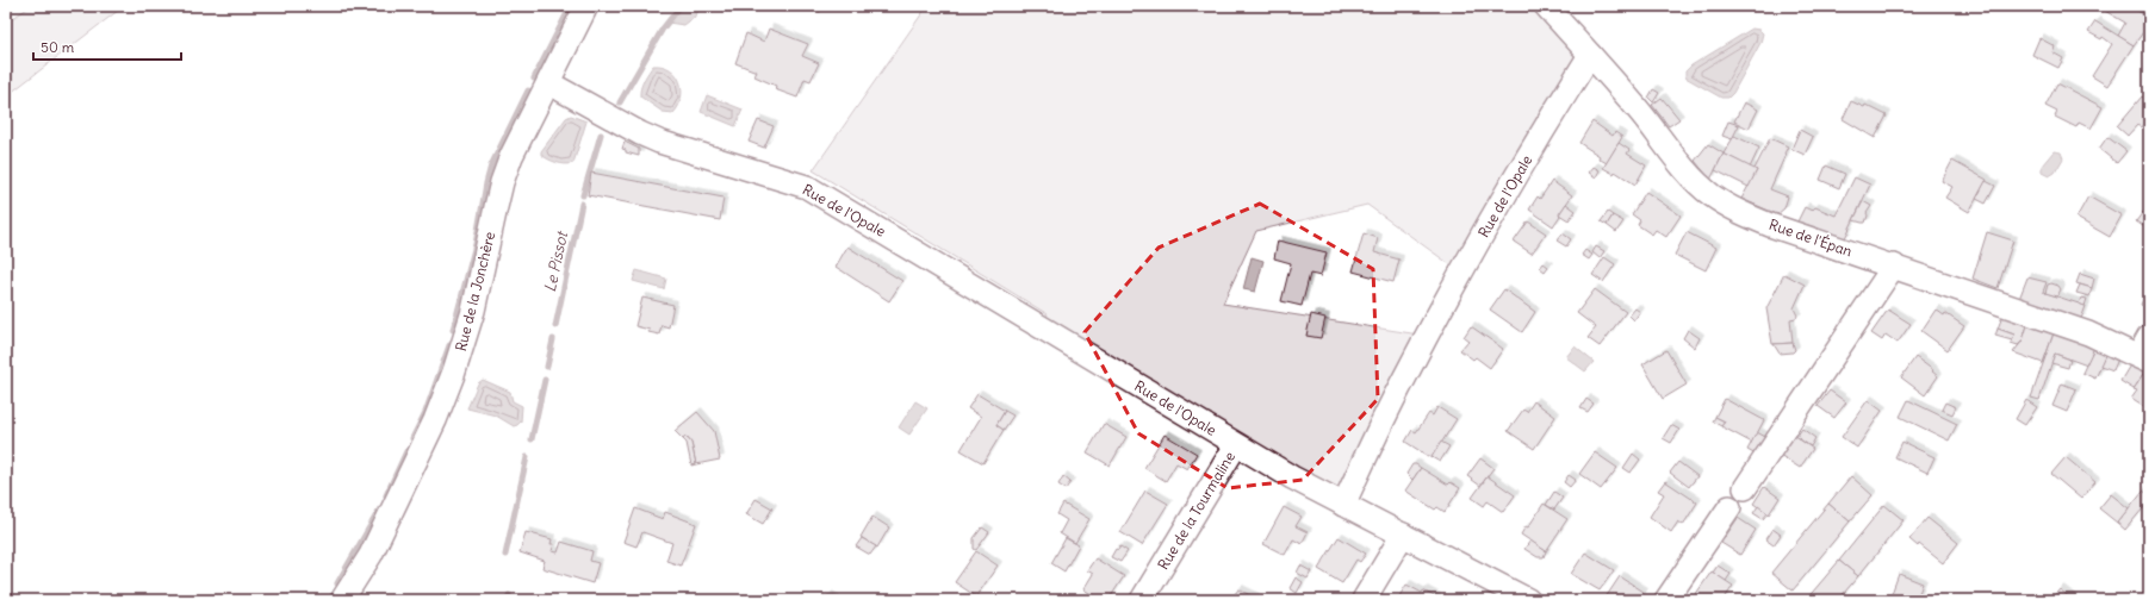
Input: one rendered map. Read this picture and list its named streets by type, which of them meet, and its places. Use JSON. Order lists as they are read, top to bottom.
{
  "streets": {
    "street": [
      "Rue de l'Opale",
      "Rue de l'Épan",
      "Rue de la Jonchère",
      "Rue de la Tourmaline"
    ]
  },
  "crossings": [
    ["Rue de l'Opale", "Rue de l'Épan"],
    ["Rue de l'Opale", "Rue de la Jonchère"],
    ["Rue de l'Opale", "Rue de la Tourmaline"]
  ],
  "water": ["Le Pissot"],
  "scale_bar": "50 m"
}
